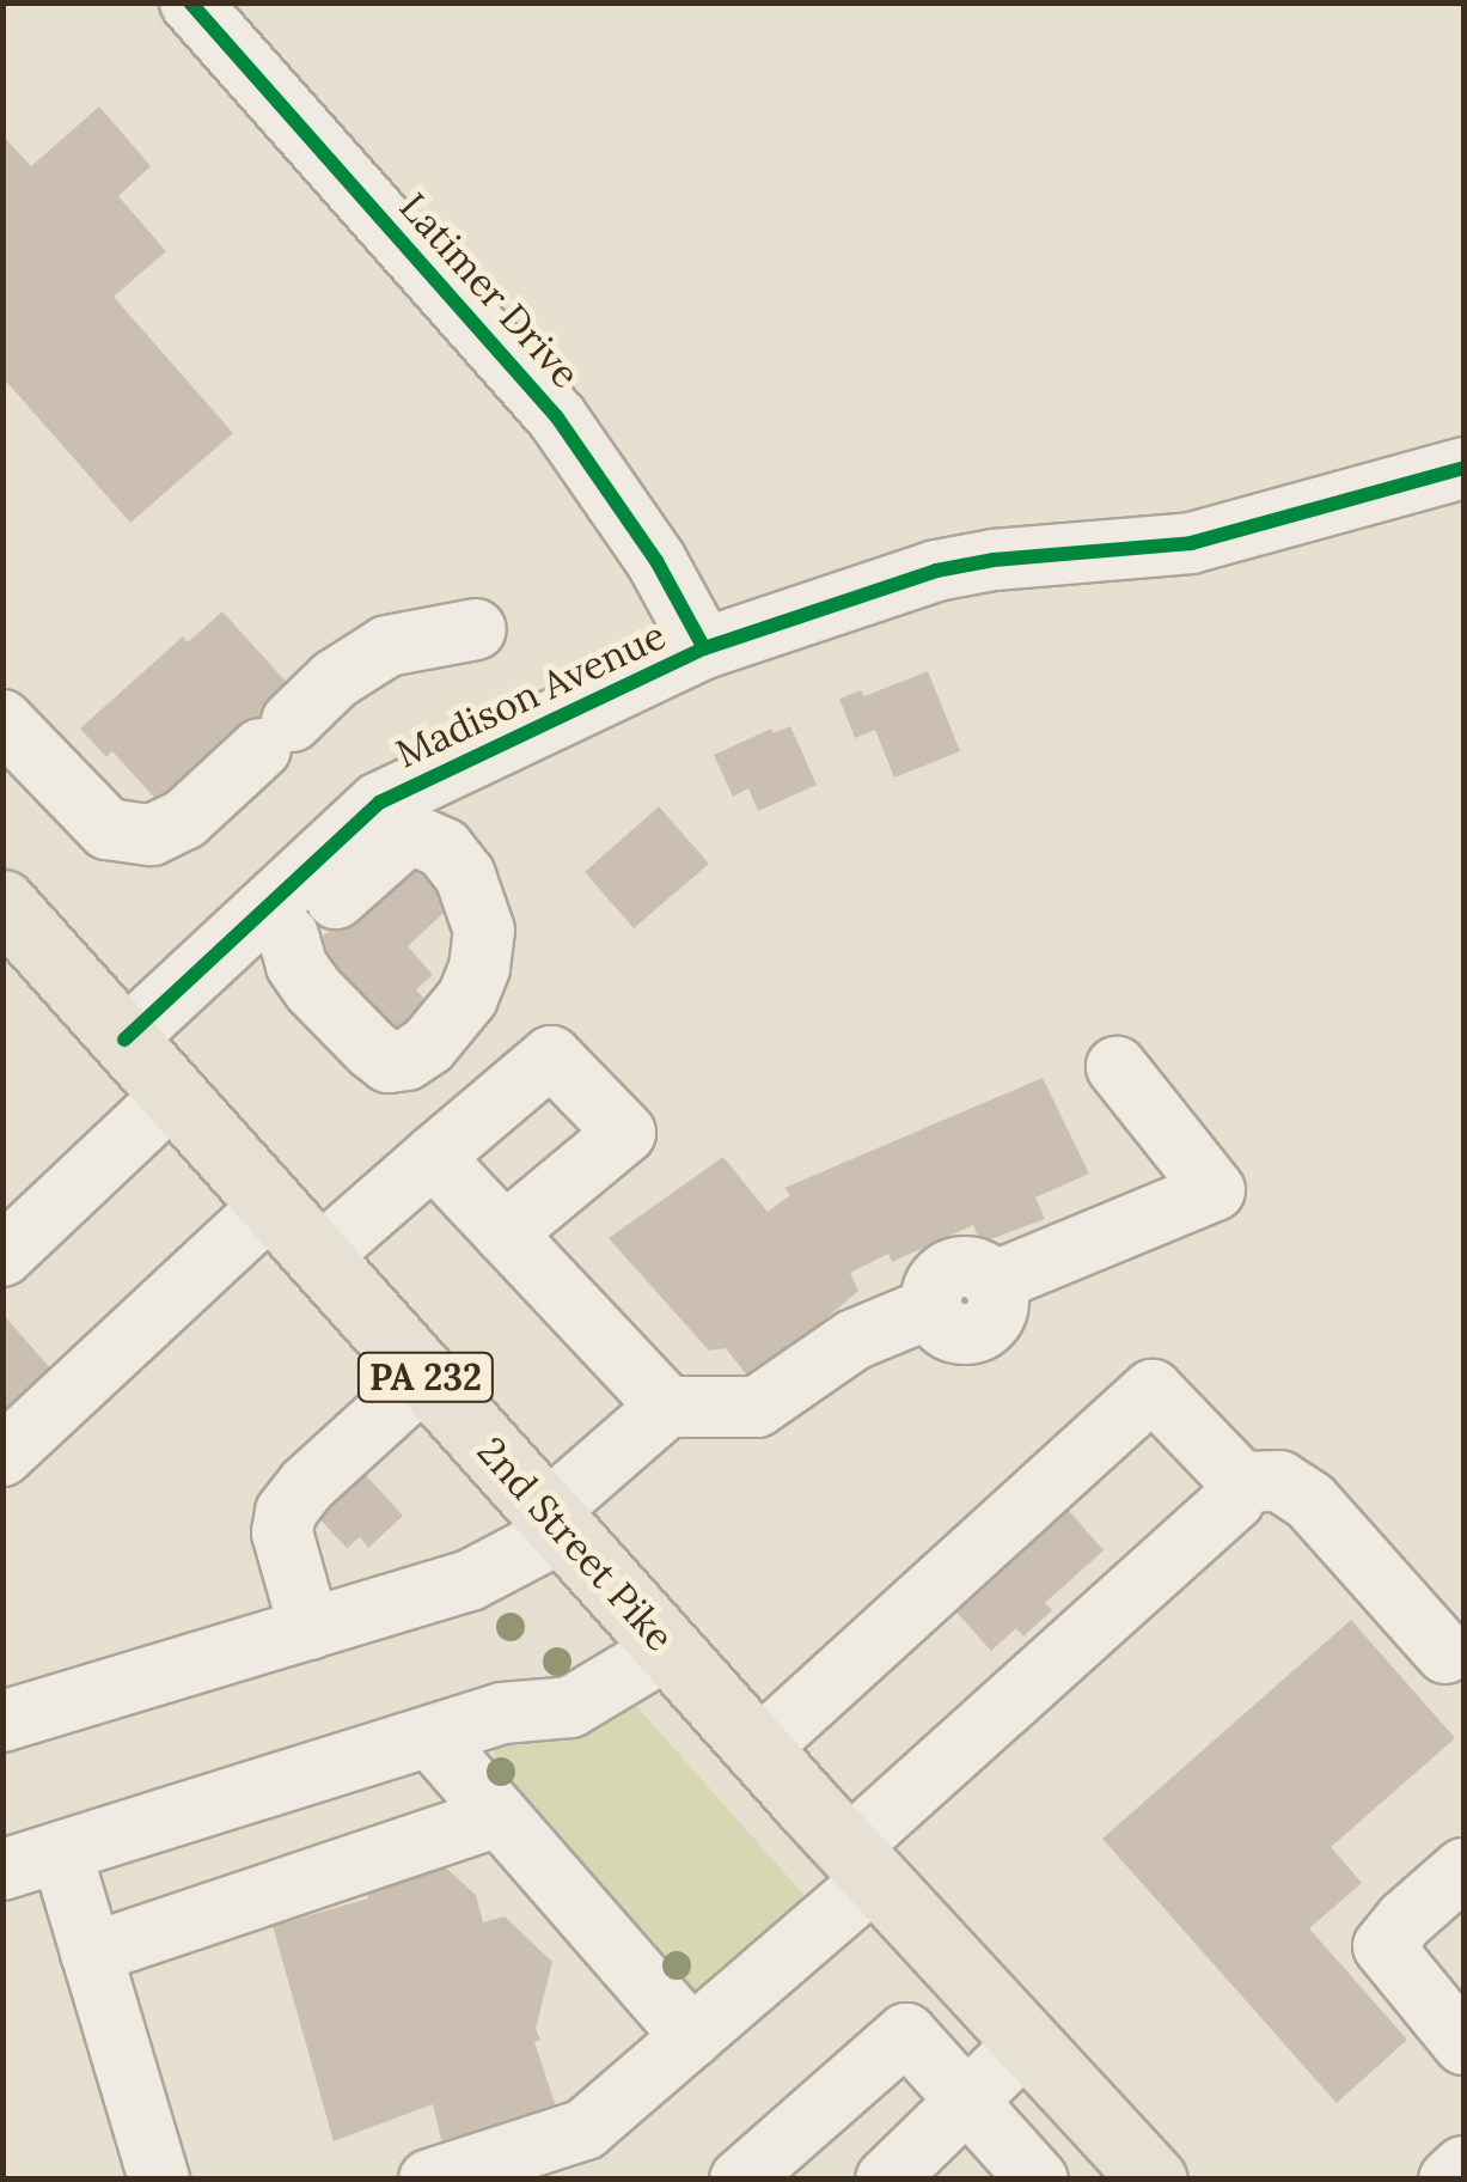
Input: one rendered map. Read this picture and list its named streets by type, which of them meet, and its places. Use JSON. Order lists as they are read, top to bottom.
{
  "streets": {
    "main road": ["PA 232", "2nd Street Pike"],
    "street": ["Latimer Drive", "Madison Avenue"]
  },
  "crossings": [
    ["Latimer Drive", "Madison Avenue"],
    ["Madison Avenue", "2nd Street Pike"]
  ]
}
